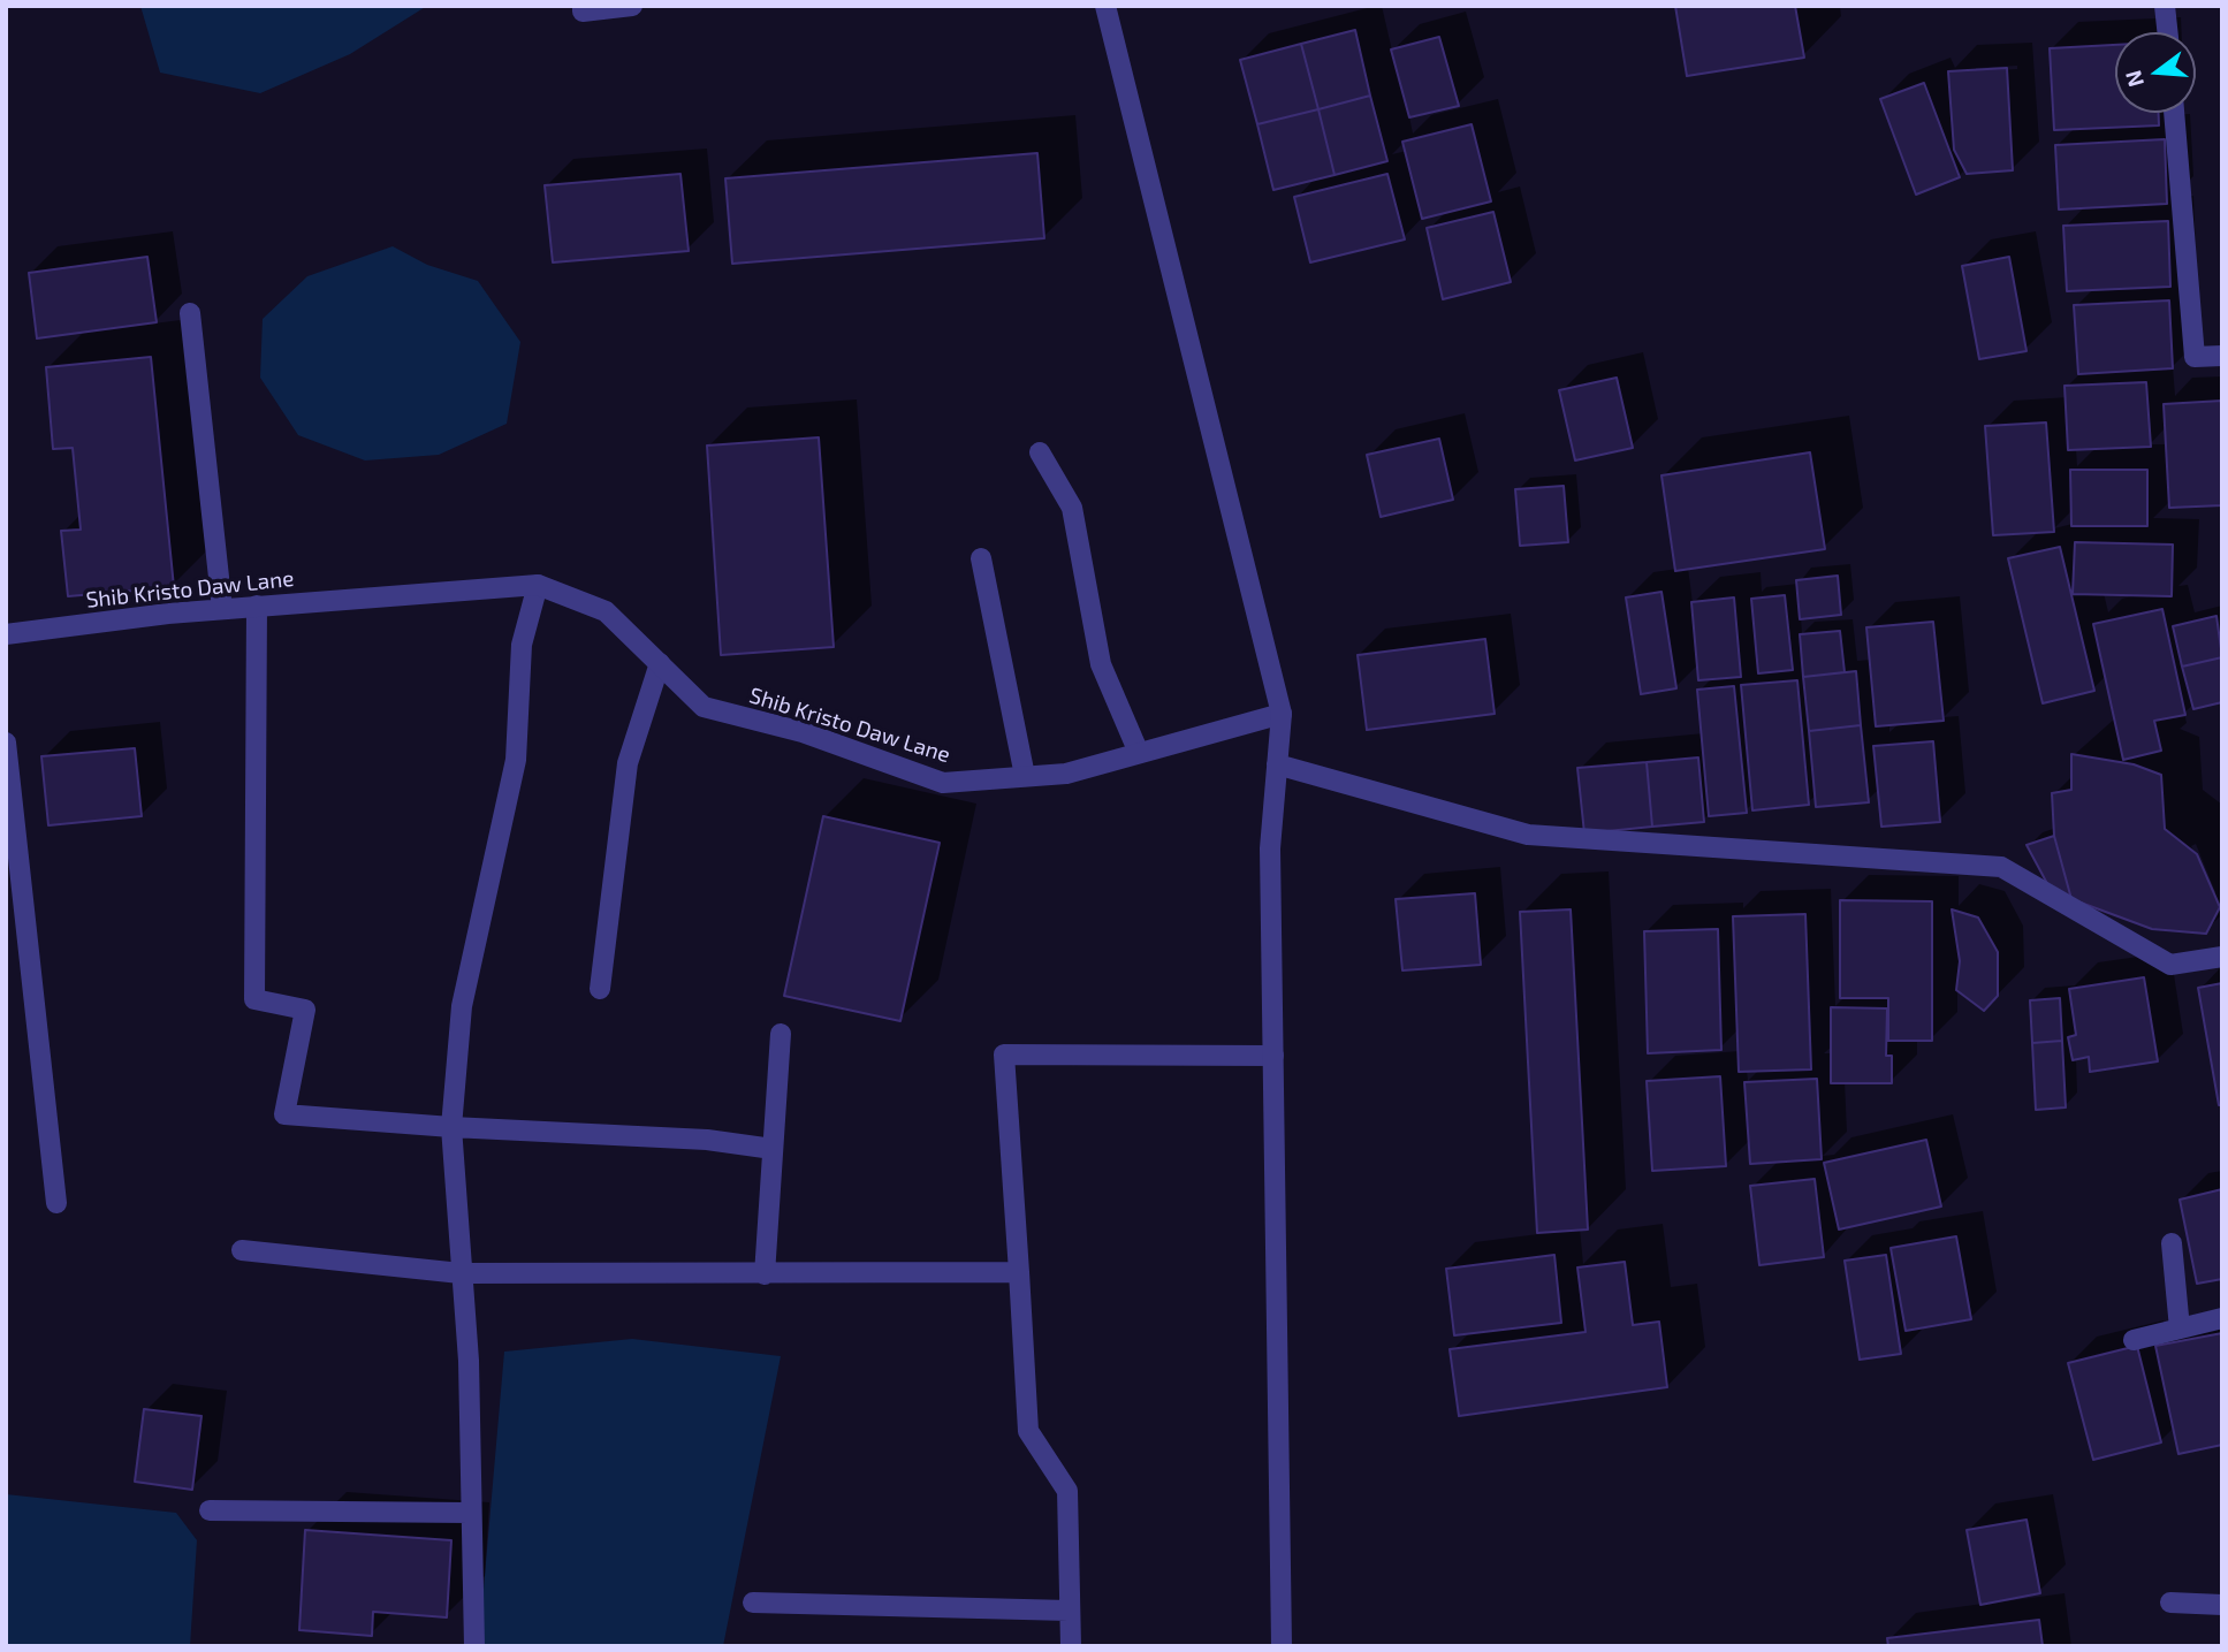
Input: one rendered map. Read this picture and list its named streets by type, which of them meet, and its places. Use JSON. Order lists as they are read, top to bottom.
{
  "streets": {
    "street": ["Shib Kristo Daw Lane"]
  },
  "north": "left"
}
